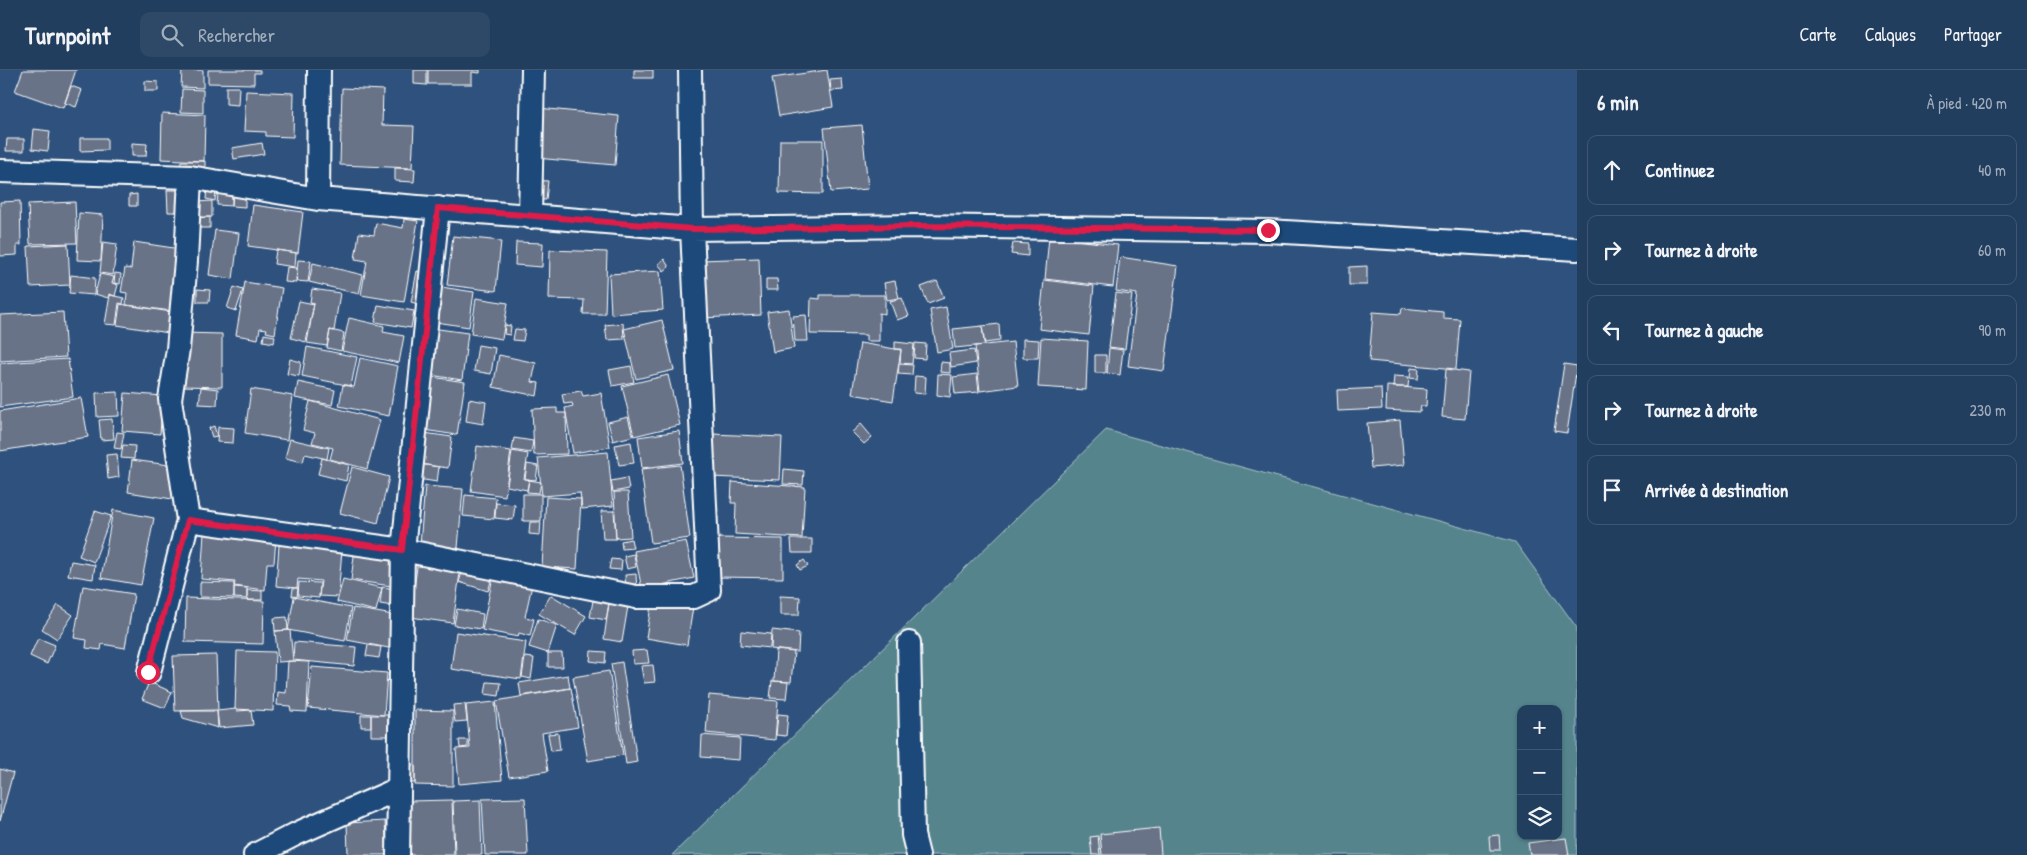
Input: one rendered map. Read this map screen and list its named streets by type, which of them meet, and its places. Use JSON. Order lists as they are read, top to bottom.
{
  "page": {
    "header": "Turnpoint",
    "search": "Rechercher",
    "nav": ["Carte", "Calques", "Partager"],
    "heading": ["6 min", "À pied · 420 m"],
    "list": [
      ["Continuez", "40 m"],
      ["Tournez à droite", "60 m"],
      ["Tournez à gauche", "90 m"],
      ["Tournez à droite", "230 m"],
      "Arrivée à destination"
    ],
    "map_buttons": ["+", "−"]
  }
}
